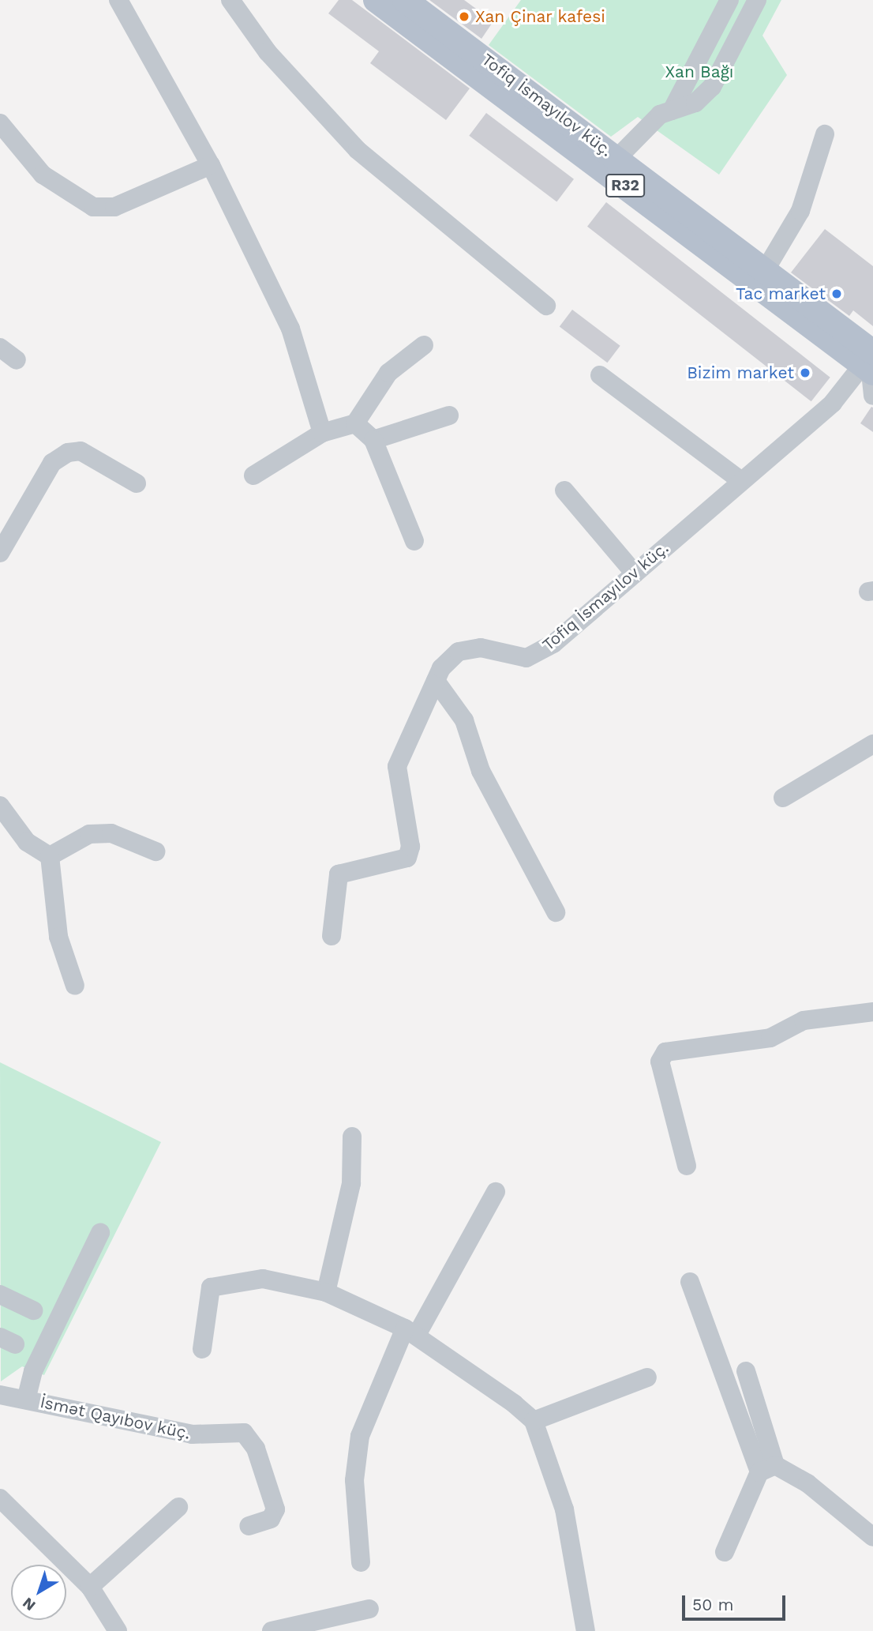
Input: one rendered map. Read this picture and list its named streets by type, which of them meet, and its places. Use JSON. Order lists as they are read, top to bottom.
{
  "streets": {
    "main road": ["Tofiq İsmayılov küç.", "R32"],
    "street": ["İsmət Qayıbov küç."]
  },
  "crossings": [
    ["Tofiq İsmayılov küç.", "R32"]
  ],
  "parks": ["Xan Bağı"],
  "places": ["Xan Çinar kafesi", "Tac market", "Bizim market"],
  "scale_bar": "50 m",
  "north": "bottom left"
}
